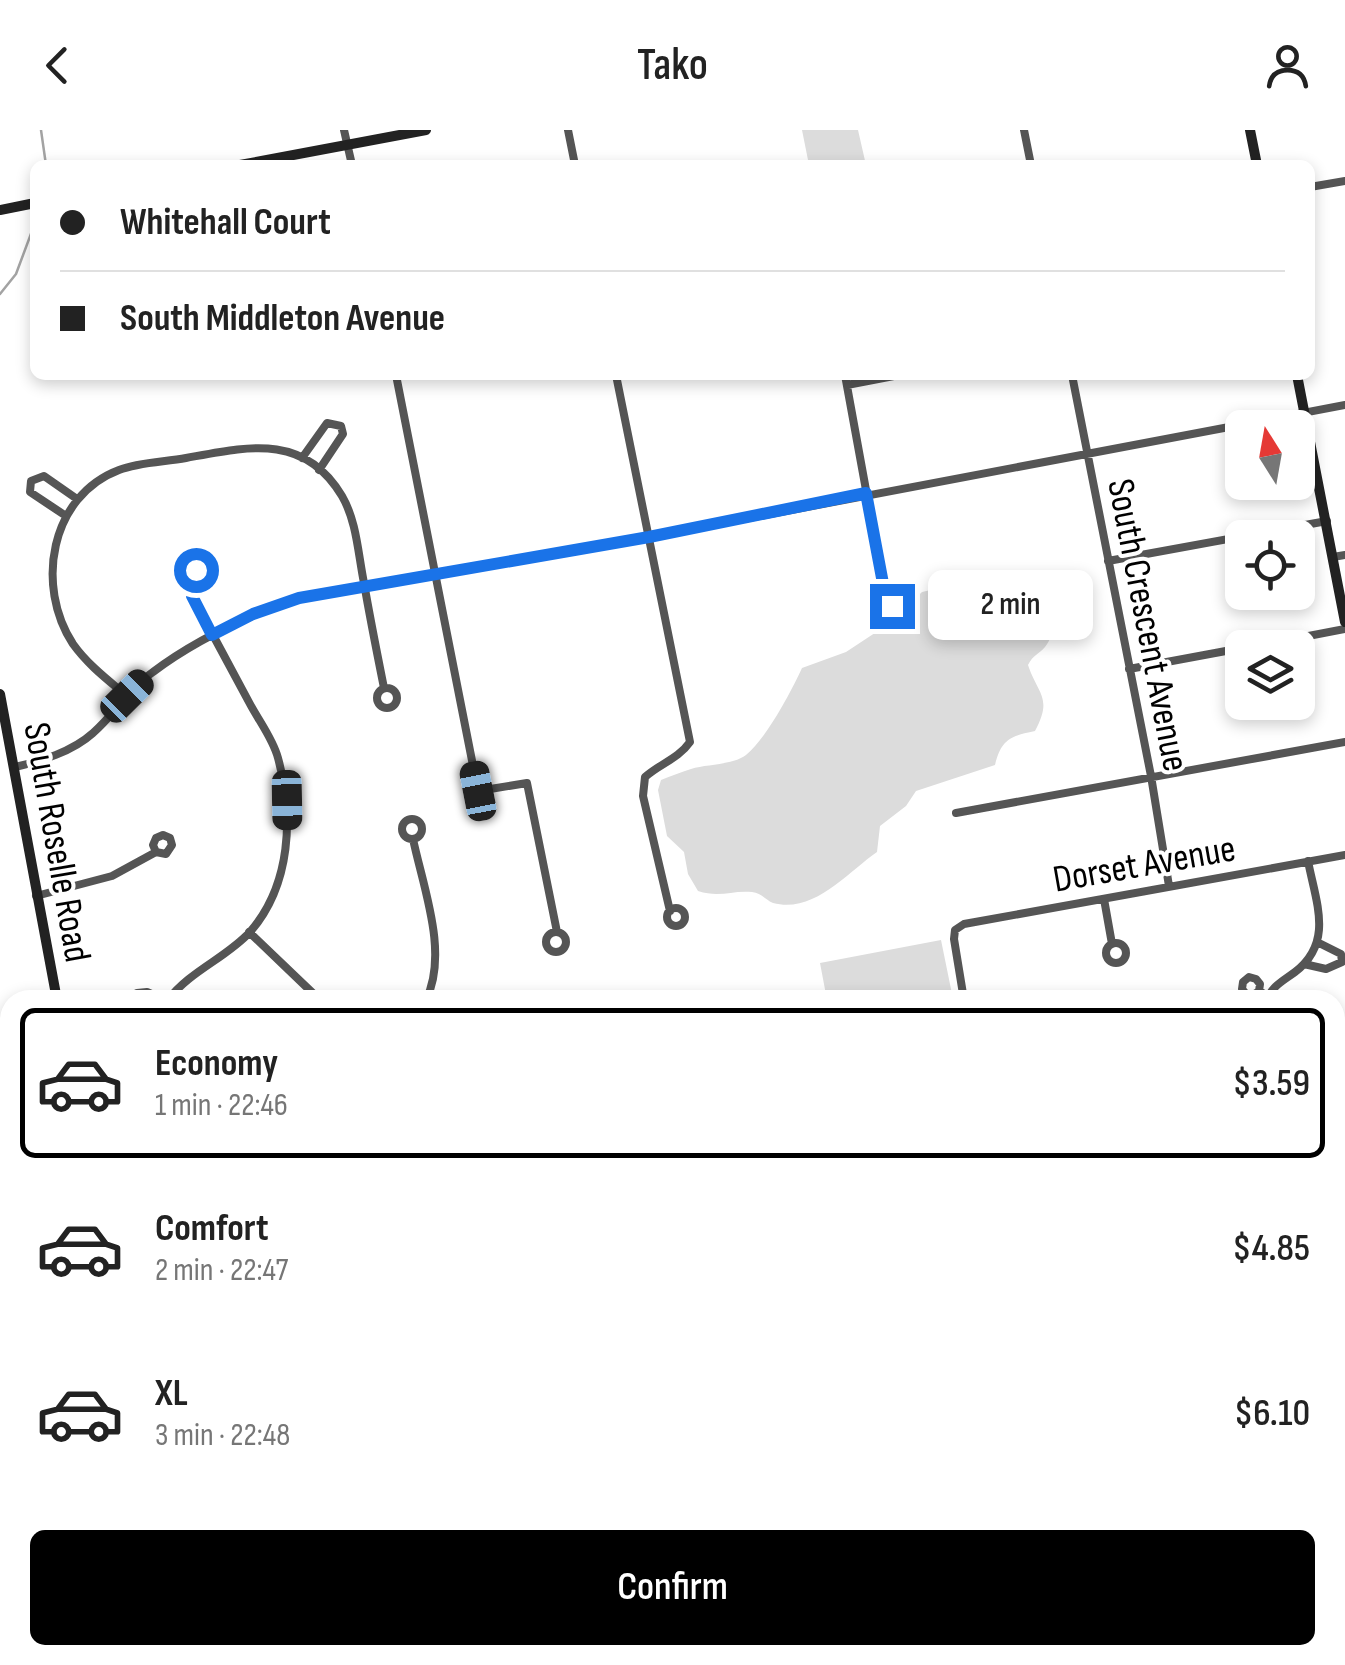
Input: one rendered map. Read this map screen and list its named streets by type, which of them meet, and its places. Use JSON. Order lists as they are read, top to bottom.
{
  "streets": {
    "main road": ["South Roselle Road"],
    "street": ["South Crescent Avenue", "Dorset Avenue"]
  },
  "crossings": [
    ["South Crescent Avenue", "Dorset Avenue"]
  ],
  "north": "top",
  "page": {
    "header": "Tako",
    "banner": ["Whitehall Court", "South Middleton Avenue"],
    "bubble": "2 min",
    "list": [
      {
        "name": "Economy",
        "note": "1 min · 22:46",
        "value": "$3.59"
      },
      {
        "name": "Comfort",
        "note": "2 min · 22:47",
        "value": "$4.85"
      },
      {
        "name": "XL",
        "note": "3 min · 22:48",
        "value": "$6.10"
      }
    ],
    "buttons": "Confirm"
  }
}
